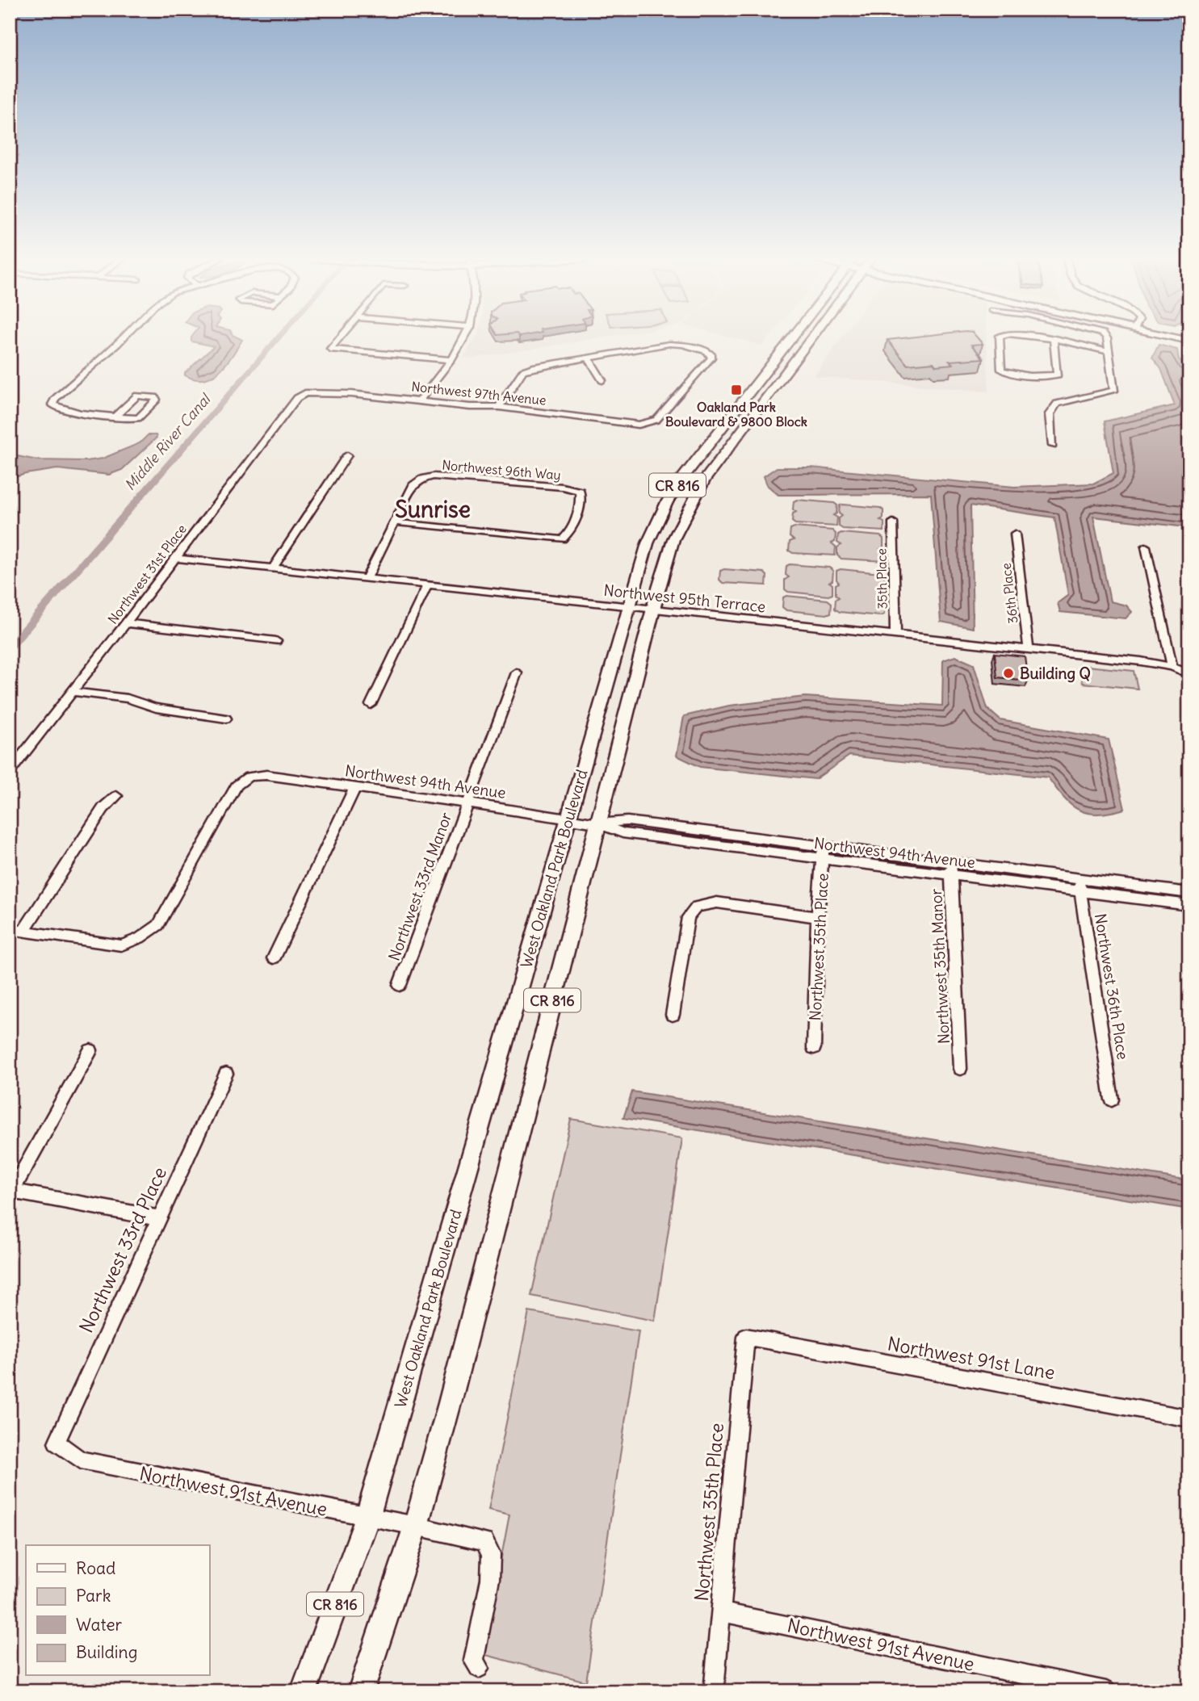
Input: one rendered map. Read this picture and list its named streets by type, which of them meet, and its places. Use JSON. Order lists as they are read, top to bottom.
{
  "streets": {
    "main road": ["CR 816", "West Oakland Park Boulevard"],
    "street": [
      "Northwest 97th Avenue",
      "Northwest 96th Way",
      "Northwest 31st Place",
      "35th Place",
      "36th Place",
      "Northwest 95th Terrace",
      "Northwest 94th Avenue",
      "Northwest 33rd Manor",
      "Northwest 35th Place",
      "Northwest 35th Manor",
      "Northwest 36th Place",
      "Northwest 33rd Place",
      "Northwest 91st Lane",
      "Northwest 91st Avenue"
    ]
  },
  "crossings": [
    ["Northwest 97th Avenue", "Northwest 31st Place"],
    ["Northwest 31st Place", "Northwest 95th Terrace"],
    ["35th Place", "Northwest 95th Terrace"],
    ["36th Place", "Northwest 95th Terrace"],
    ["Northwest 95th Terrace", "West Oakland Park Boulevard"],
    ["Northwest 94th Avenue", "West Oakland Park Boulevard"],
    ["Northwest 94th Avenue", "Northwest 33rd Manor"],
    ["Northwest 94th Avenue", "Northwest 35th Place"],
    ["Northwest 94th Avenue", "Northwest 35th Manor"],
    ["Northwest 94th Avenue", "Northwest 36th Place"],
    ["West Oakland Park Boulevard", "Northwest 91st Avenue"],
    ["Northwest 35th Place", "Northwest 91st Lane"],
    ["Northwest 35th Place", "Northwest 91st Avenue"],
    ["Northwest 33rd Place", "Northwest 91st Avenue"]
  ],
  "districts": ["Sunrise"],
  "water": ["Middle River Canal"],
  "places": {
    "transit": ["Oakland Park Boulevard & 9800 Block"],
    "other": ["Building Q"]
  },
  "legend": [
    "Road",
    "Park",
    "Water",
    "Building"
  ]
}
